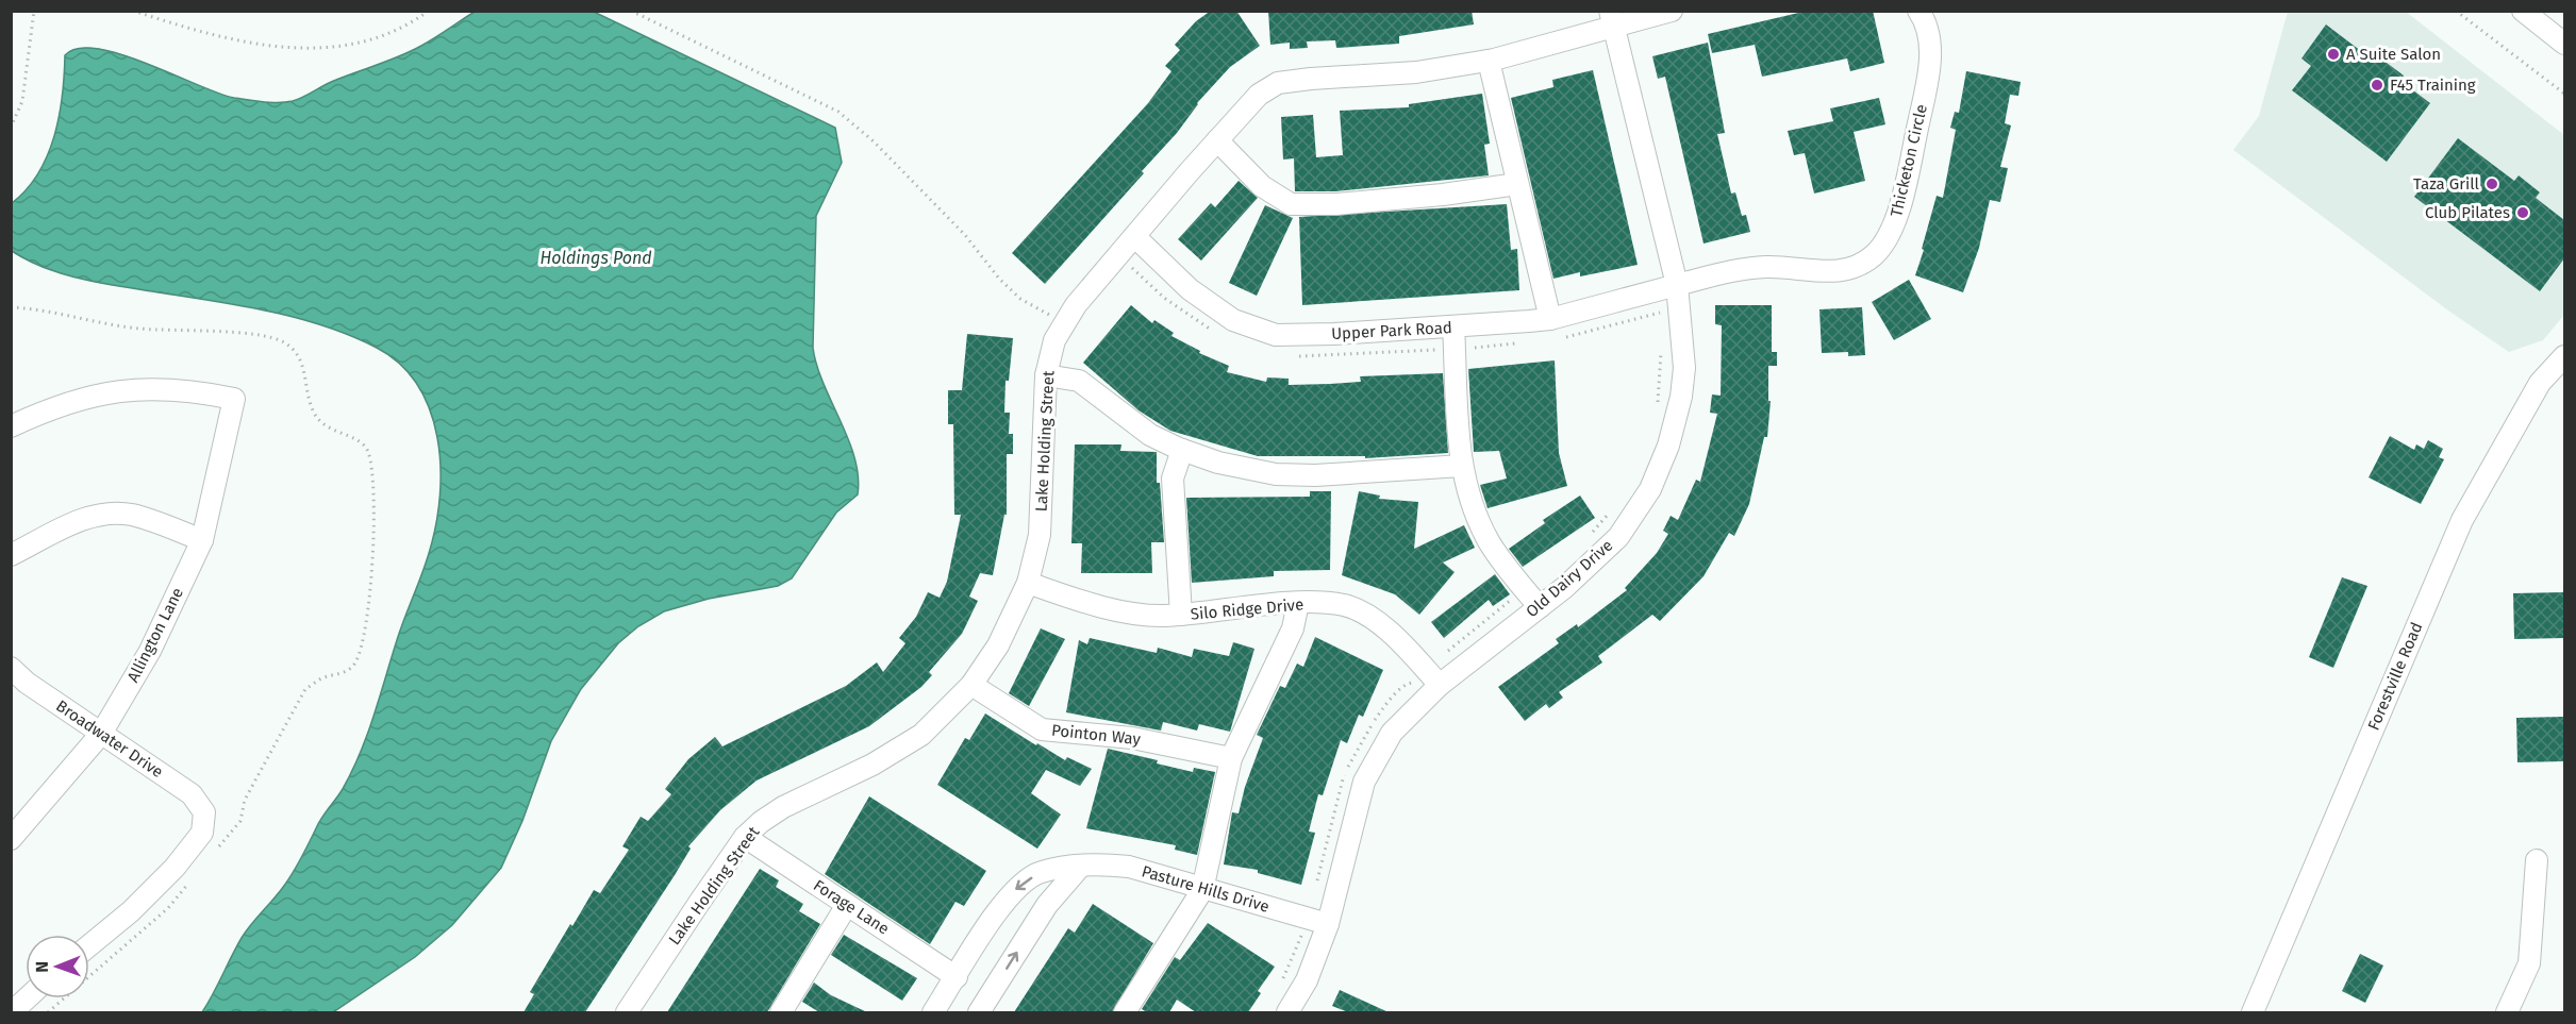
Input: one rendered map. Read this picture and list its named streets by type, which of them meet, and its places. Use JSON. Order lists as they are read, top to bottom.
{
  "streets": {
    "street": [
      "Thicketon Circle",
      "Upper Park Road",
      "Lake Holding Street",
      "Old Dairy Drive",
      "Silo Ridge Drive",
      "Allington Lane",
      "Forestville Road",
      "Pointon Way",
      "Broadwater Drive",
      "Pasture Hills Drive",
      "Forage Lane"
    ]
  },
  "crossings": [
    ["Thicketon Circle", "Upper Park Road"],
    ["Thicketon Circle", "Old Dairy Drive"],
    ["Upper Park Road", "Lake Holding Street"],
    ["Upper Park Road", "Old Dairy Drive"],
    ["Lake Holding Street", "Old Dairy Drive"],
    ["Lake Holding Street", "Silo Ridge Drive"],
    ["Lake Holding Street", "Pointon Way"],
    ["Lake Holding Street", "Forage Lane"],
    ["Old Dairy Drive", "Silo Ridge Drive"],
    ["Old Dairy Drive", "Pasture Hills Drive"],
    ["Allington Lane", "Broadwater Drive"],
    ["Pasture Hills Drive", "Forage Lane"]
  ],
  "water": ["Holdings Pond"],
  "places": [
    "A Suite Salon",
    "F45 Training",
    "Taza Grill",
    "Club Pilates"
  ],
  "north": "left"
}
